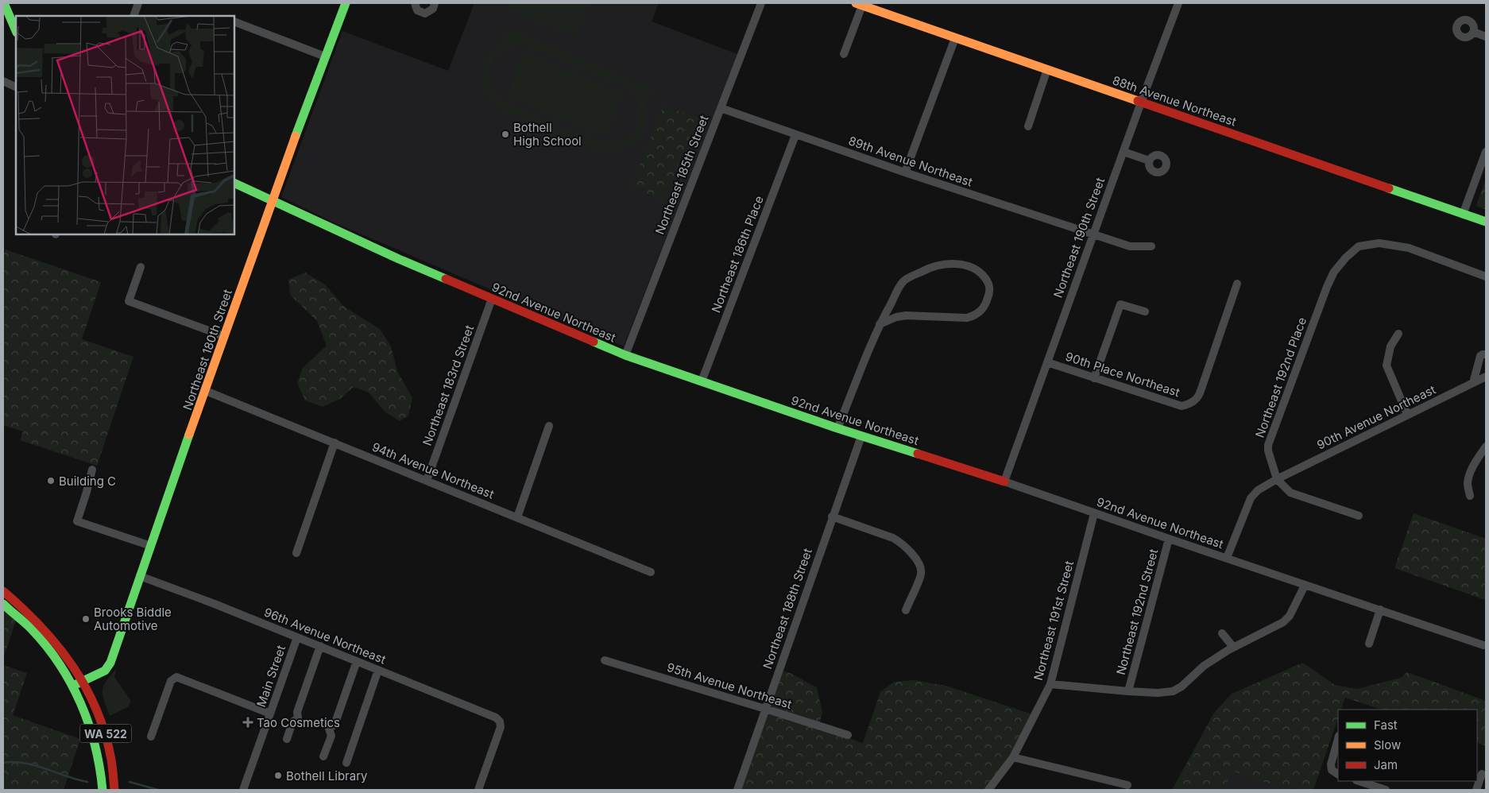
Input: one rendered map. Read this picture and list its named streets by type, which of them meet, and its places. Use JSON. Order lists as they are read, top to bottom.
{
  "streets": {
    "street": [
      "88th Avenue Northeast",
      "89th Avenue Northeast",
      "Northeast 185th Street",
      "Northeast 190th Street",
      "Northeast 186th Place",
      "92nd Avenue Northeast",
      "Northeast 180th Street",
      "90th Place Northeast",
      "Northeast 192nd Place",
      "Northeast 183rd Street",
      "90th Avenue Northeast",
      "94th Avenue Northeast",
      "Northeast 188th Street",
      "Northeast 192nd Street",
      "Northeast 191st Street",
      "96th Avenue Northeast",
      "Main Street",
      "95th Avenue Northeast",
      "WA 522"
    ]
  },
  "crossings": [
    ["88th Avenue Northeast", "Northeast 190th Street"],
    ["89th Avenue Northeast", "Northeast 185th Street"],
    ["89th Avenue Northeast", "Northeast 190th Street"],
    ["89th Avenue Northeast", "Northeast 186th Place"],
    ["Northeast 185th Street", "92nd Avenue Northeast"],
    ["Northeast 190th Street", "92nd Avenue Northeast"],
    ["Northeast 190th Street", "90th Place Northeast"],
    ["Northeast 186th Place", "92nd Avenue Northeast"],
    ["92nd Avenue Northeast", "Northeast 180th Street"],
    ["92nd Avenue Northeast", "Northeast 183rd Street"],
    ["92nd Avenue Northeast", "Northeast 188th Street"],
    ["92nd Avenue Northeast", "Northeast 192nd Street"],
    ["92nd Avenue Northeast", "Northeast 191st Street"],
    ["Northeast 180th Street", "94th Avenue Northeast"],
    ["Northeast 180th Street", "96th Avenue Northeast"],
    ["Northeast 180th Street", "WA 522"],
    ["Northeast 192nd Place", "90th Avenue Northeast"],
    ["Northeast 183rd Street", "94th Avenue Northeast"],
    ["Northeast 188th Street", "95th Avenue Northeast"],
    ["96th Avenue Northeast", "Main Street"]
  ],
  "places": {
    "other": [
      "Bothell High School",
      "Building C",
      "Brooks Biddle Automotive",
      "Bothell Library"
    ],
    "health": ["Tao Cosmetics"]
  },
  "legend": ["Fast", "Slow", "Jam"]
}
